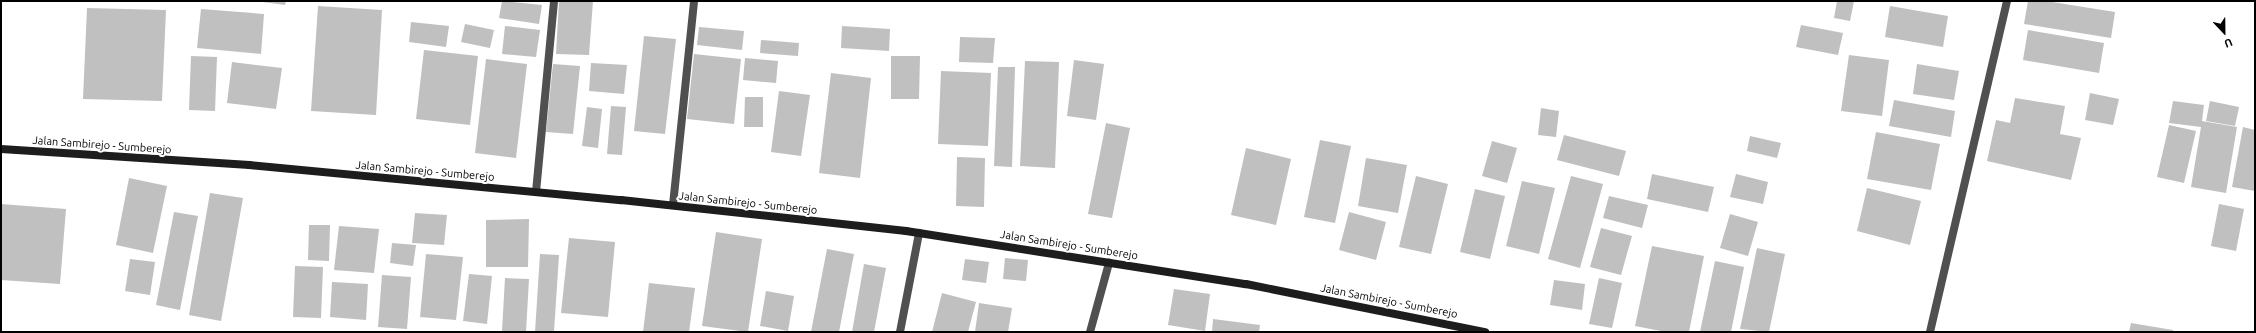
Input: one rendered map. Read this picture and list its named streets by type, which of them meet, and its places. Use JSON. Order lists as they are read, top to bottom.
{
  "streets": {
    "main road": ["Jalan Sambirejo - Sumberejo"]
  },
  "north": "bottom"
}
